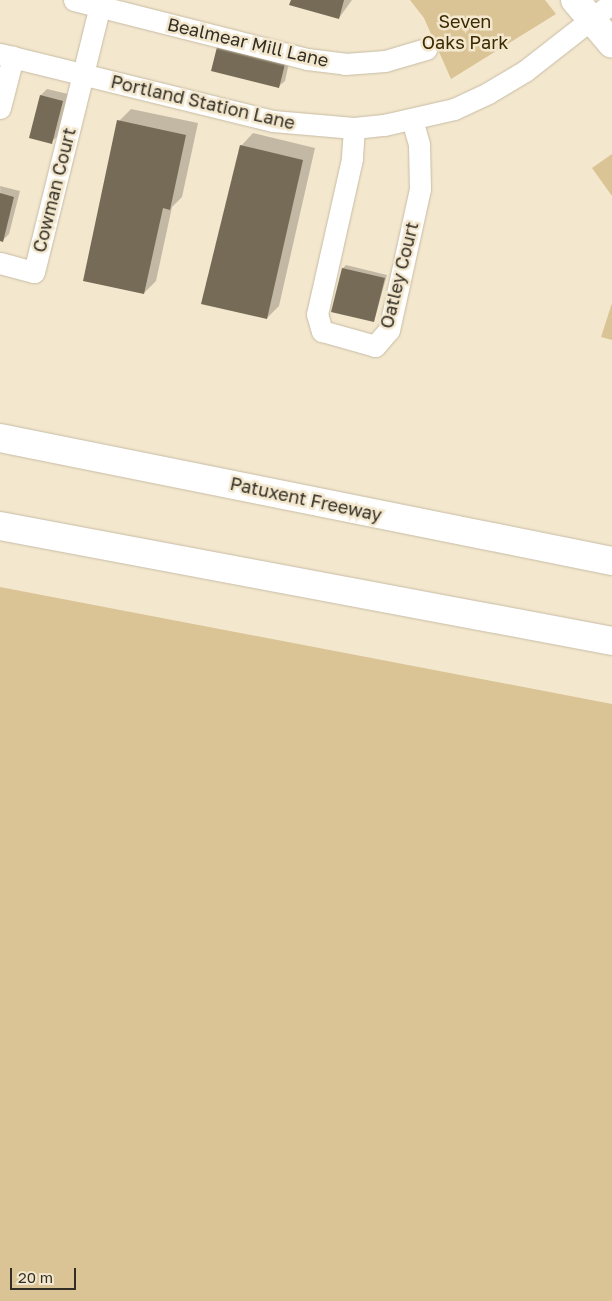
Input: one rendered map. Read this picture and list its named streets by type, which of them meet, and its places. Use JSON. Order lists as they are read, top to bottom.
{
  "streets": {
    "main road": ["Patuxent Freeway"],
    "street": [
      "Bealmear Mill Lane",
      "Portland Station Lane",
      "Cowman Court",
      "Oatley Court"
    ]
  },
  "crossings": [
    ["Portland Station Lane", "Cowman Court"],
    ["Portland Station Lane", "Oatley Court"]
  ],
  "parks": ["Seven Oaks Park"],
  "scale_bar": "20 m"
}
